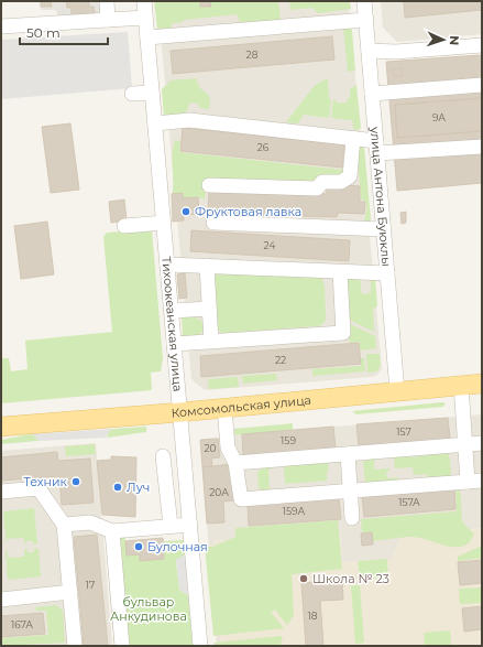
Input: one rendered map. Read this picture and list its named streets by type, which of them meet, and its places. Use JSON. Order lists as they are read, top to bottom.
{
  "streets": {
    "main road": ["Комсомольская улица"],
    "street": ["улица Антона Буюклы", "Тихоокеанская улица"]
  },
  "crossings": [
    ["улица Антона Буюклы", "Комсомольская улица"],
    ["Тихоокеанская улица", "Комсомольская улица"]
  ],
  "parks": ["бульвар Анкудинова"],
  "places": [
    "Фруктовая лавка",
    "Техник",
    "Луч",
    "Булочная",
    "Школа № 23"
  ],
  "house_numbers": [
    "28",
    "9А",
    "26",
    "24",
    "22",
    "157",
    "159",
    "20",
    "20А",
    "157А",
    "159А",
    "17",
    "18",
    "167А"
  ],
  "scale_bar": "50 m",
  "north": "right"
}
